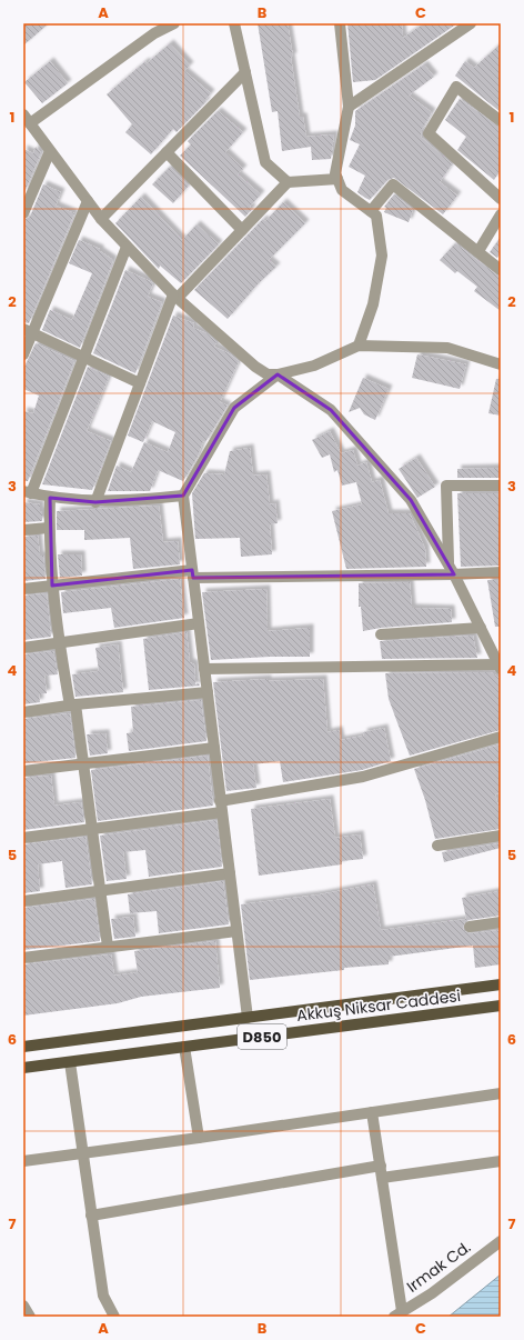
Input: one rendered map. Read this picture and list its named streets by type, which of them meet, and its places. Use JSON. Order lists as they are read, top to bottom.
{
  "streets": {
    "main road": ["Akkuş Niksar Caddesi", "D850"],
    "street": ["Irmak Cd."]
  },
  "grid": {
    "columns": ["A", "B", "C"],
    "rows": [
      "1",
      "2",
      "3",
      "4",
      "5",
      "6",
      "7"
    ]
  }
}
